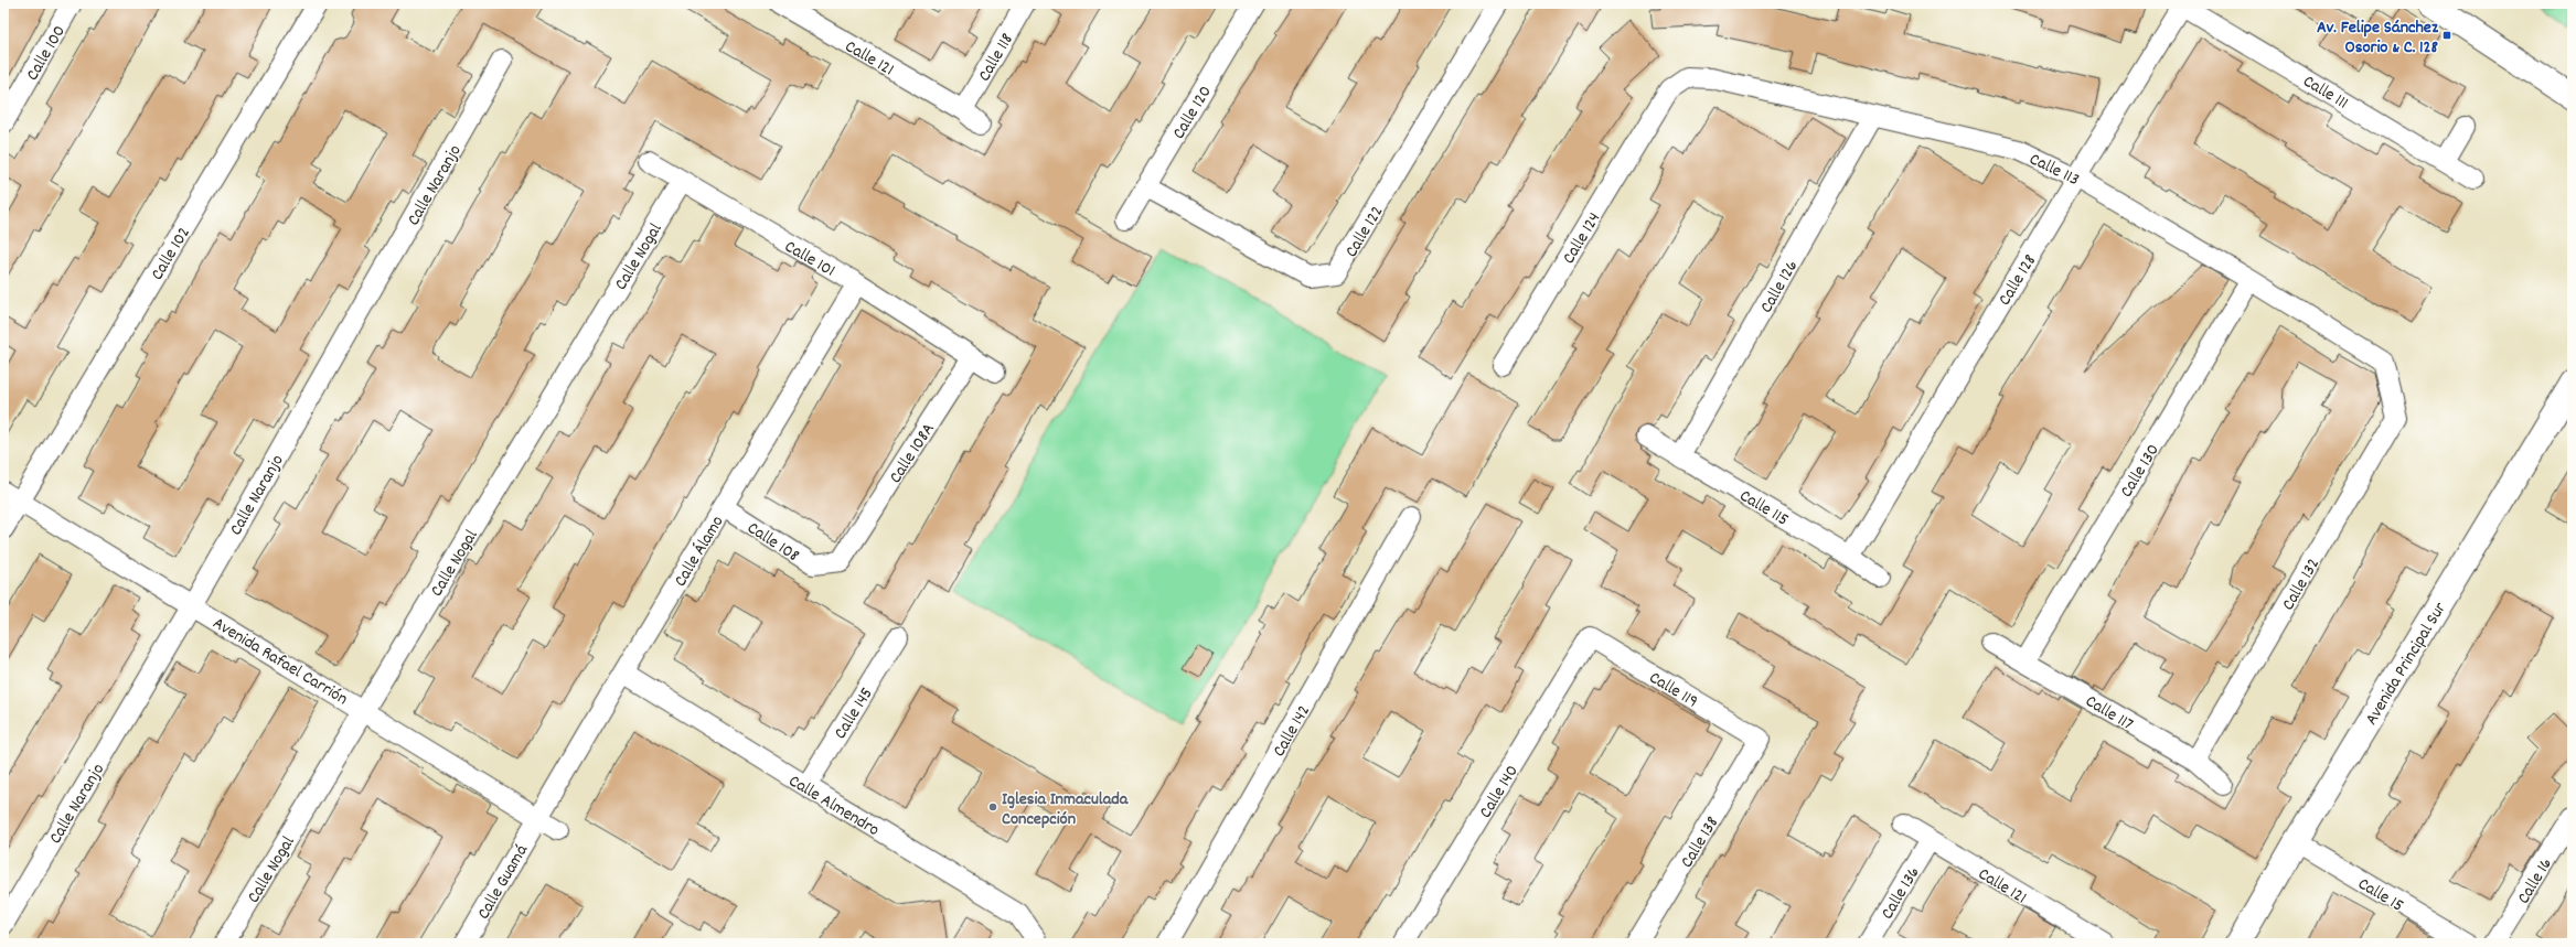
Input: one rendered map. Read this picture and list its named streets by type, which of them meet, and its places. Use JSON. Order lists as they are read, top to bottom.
{
  "streets": {
    "street": [
      "Calle 100",
      "Calle 121",
      "Calle 118",
      "Calle 111",
      "Calle 120",
      "Calle 113",
      "Calle Naranjo",
      "Calle 122",
      "Calle 124",
      "Calle 102",
      "Calle Nogal",
      "Calle 101",
      "Calle 128",
      "Calle 126",
      "Calle 108A",
      "Calle 130",
      "Calle 115",
      "Calle 108",
      "Calle Álamo",
      "Calle 132",
      "Avenida Rafael Carrión",
      "Avenida Principal Sur",
      "Calle 119",
      "Calle 117",
      "Calle 145",
      "Calle 142",
      "Calle 140",
      "Calle Almendro",
      "Calle 138",
      "Calle 16",
      "Calle Guamá",
      "Calle 136",
      "Calle 15"
    ]
  },
  "crossings": [
    ["Calle 121", "Calle 118"],
    ["Calle 121", "Calle 136"],
    ["Calle 111", "Calle 128"],
    ["Calle 120", "Calle 122"],
    ["Calle 113", "Calle 124"],
    ["Calle 113", "Calle 128"],
    ["Calle 113", "Calle 126"],
    ["Calle 113", "Calle 130"],
    ["Calle 113", "Calle 132"],
    ["Calle Naranjo", "Avenida Rafael Carrión"],
    ["Calle 102", "Avenida Rafael Carrión"],
    ["Calle Nogal", "Calle 101"],
    ["Calle Nogal", "Avenida Rafael Carrión"],
    ["Calle 101", "Calle 108A"],
    ["Calle 101", "Calle Álamo"],
    ["Calle 128", "Calle 115"],
    ["Calle 126", "Calle 115"],
    ["Calle 108A", "Calle 108"],
    ["Calle 130", "Calle 117"],
    ["Calle 108", "Calle Álamo"],
    ["Calle Álamo", "Avenida Rafael Carrión"],
    ["Calle Álamo", "Calle Almendro"],
    ["Calle Álamo", "Calle Guamá"],
    ["Calle 132", "Calle 117"],
    ["Avenida Rafael Carrión", "Calle Guamá"],
    ["Avenida Principal Sur", "Calle 15"],
    ["Calle 119", "Calle 140"],
    ["Calle 119", "Calle 138"],
    ["Calle 145", "Calle Almendro"]
  ],
  "places": {
    "transit": ["Av. Felipe Sánchez Osorio & C. 128"],
    "other": ["Iglesia Inmaculada Concepción"]
  }
}
